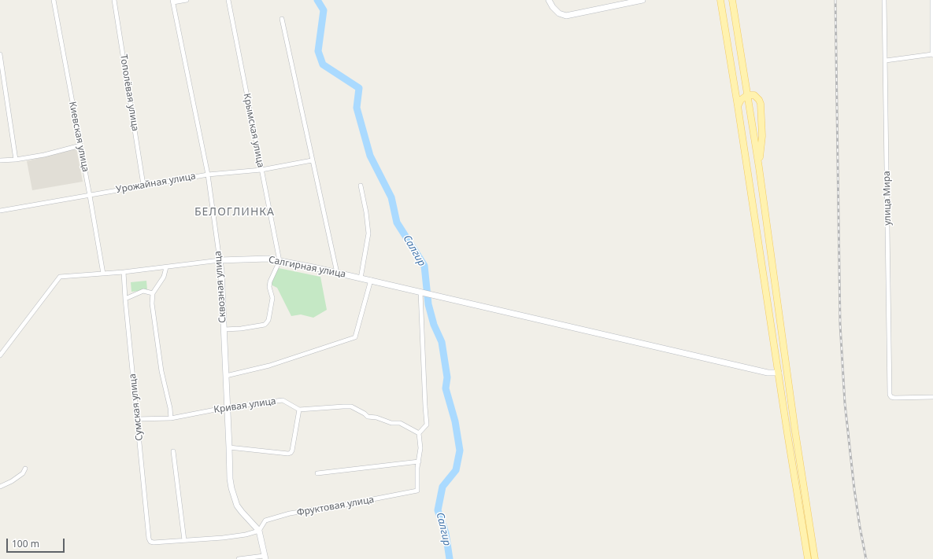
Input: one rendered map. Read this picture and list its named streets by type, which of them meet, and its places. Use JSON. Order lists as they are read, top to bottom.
{
  "streets": {
    "main road": ["Салгирная улица", "Сквозная улица"],
    "street": [
      "Тополёвая улица",
      "Крымская улица",
      "Киевская улица",
      "Урожайная улица",
      "улица Мира",
      "Кривая улица",
      "Сумская улица",
      "Фруктовая улица"
    ]
  },
  "crossings": [
    ["Тополёвая улица", "Урожайная улица"],
    ["Крымская улица", "Урожайная улица"],
    ["Крымская улица", "Салгирная улица"],
    ["Киевская улица", "Урожайная улица"],
    ["Киевская улица", "Салгирная улица"],
    ["Урожайная улица", "Сквозная улица"],
    ["Салгирная улица", "Сквозная улица"],
    ["Салгирная улица", "Сумская улица"],
    ["Сквозная улица", "Кривая улица"],
    ["Сквозная улица", "Фруктовая улица"],
    ["Кривая улица", "Сумская улица"]
  ],
  "districts": ["БЕЛОГЛИНКА"],
  "water": ["Салгир"],
  "scale_bar": "100 m"
}
